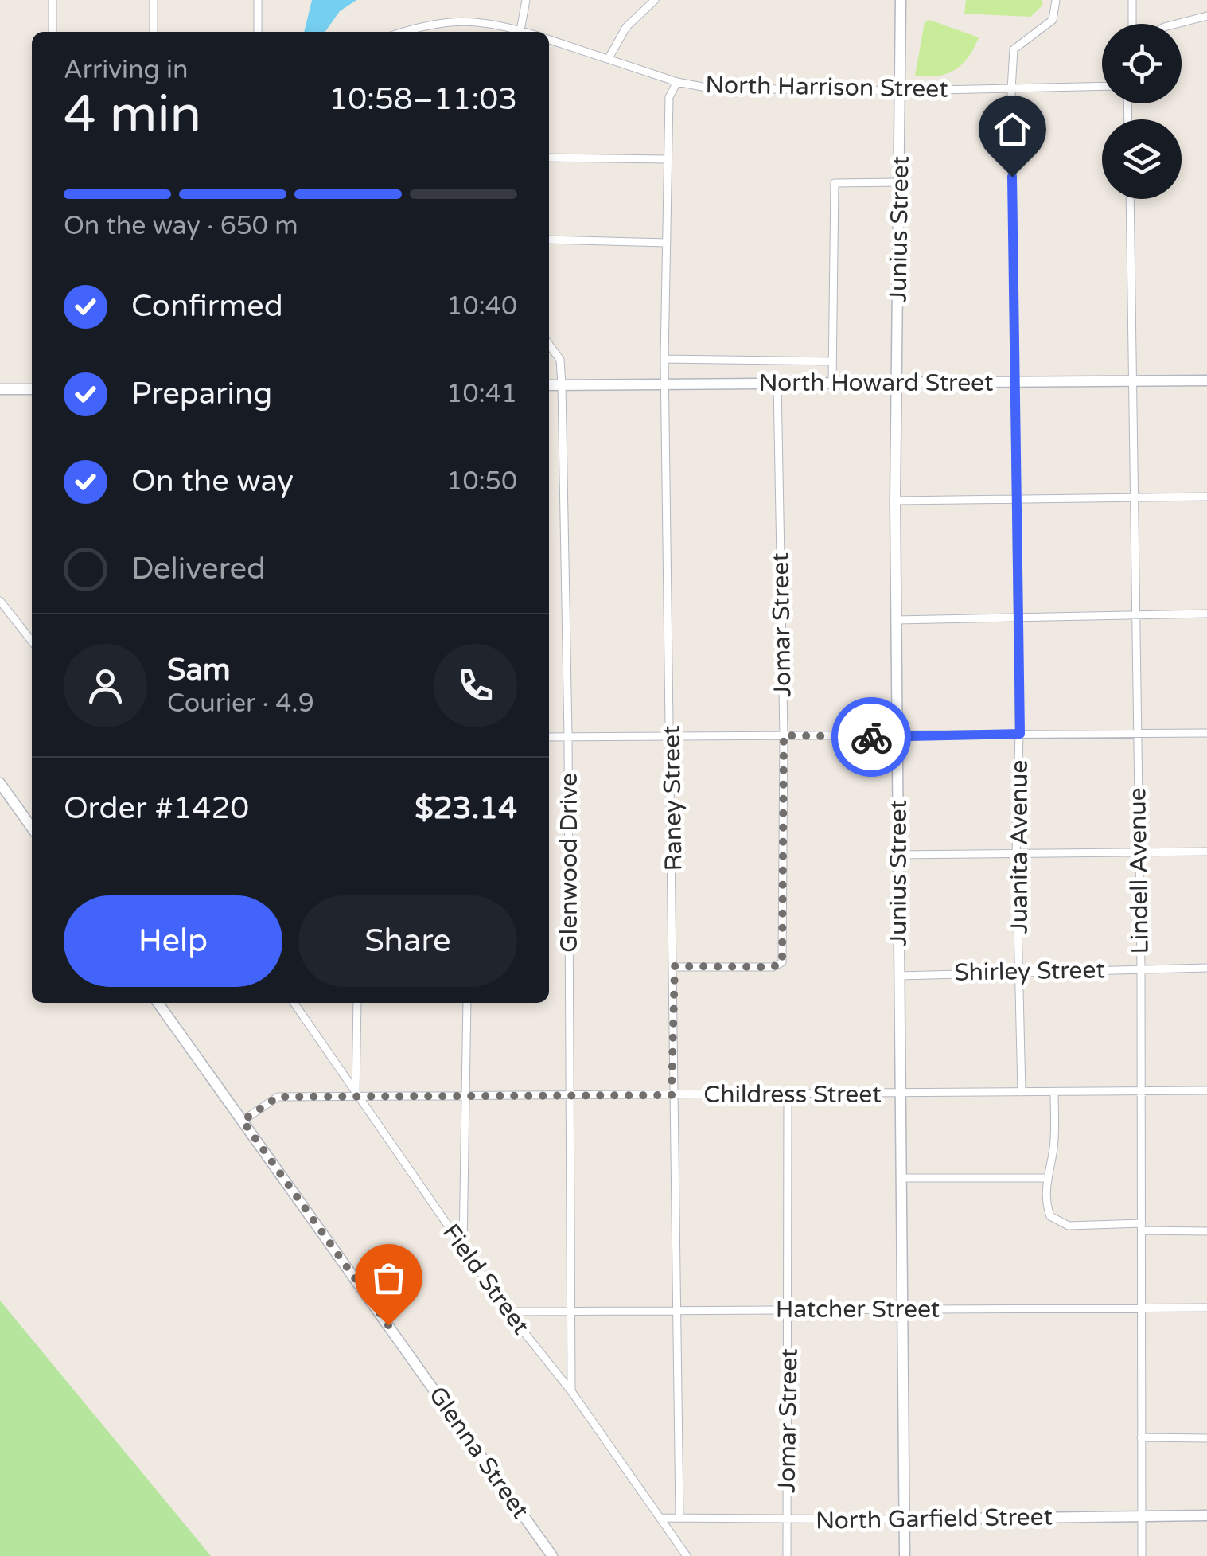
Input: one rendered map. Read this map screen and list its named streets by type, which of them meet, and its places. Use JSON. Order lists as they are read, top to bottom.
{
  "streets": {
    "street": [
      "North Harrison Street",
      "Junius Street",
      "North Howard Street",
      "Jomar Street",
      "Raney Street",
      "Juanita Avenue",
      "Glenwood Drive",
      "Lindell Avenue",
      "Shirley Street",
      "Childress Street",
      "Field Street",
      "Hatcher Street",
      "Glenna Street",
      "North Garfield Street"
    ]
  },
  "crossings": [
    ["North Harrison Street", "Junius Street"],
    ["North Harrison Street", "Raney Street"],
    ["North Harrison Street", "Juanita Avenue"],
    ["Junius Street", "North Howard Street"],
    ["Junius Street", "Shirley Street"],
    ["Junius Street", "Childress Street"],
    ["Junius Street", "Hatcher Street"],
    ["Junius Street", "North Garfield Street"],
    ["North Howard Street", "Jomar Street"],
    ["North Howard Street", "Raney Street"],
    ["North Howard Street", "Juanita Avenue"],
    ["North Howard Street", "Glenwood Drive"],
    ["North Howard Street", "Lindell Avenue"],
    ["Jomar Street", "Raney Street"],
    ["Jomar Street", "Childress Street"],
    ["Jomar Street", "Hatcher Street"],
    ["Jomar Street", "North Garfield Street"],
    ["Raney Street", "Childress Street"],
    ["Raney Street", "Hatcher Street"],
    ["Raney Street", "North Garfield Street"],
    ["Juanita Avenue", "Shirley Street"],
    ["Juanita Avenue", "Childress Street"],
    ["Glenwood Drive", "Childress Street"],
    ["Glenwood Drive", "Field Street"],
    ["Glenwood Drive", "Hatcher Street"],
    ["Lindell Avenue", "Shirley Street"],
    ["Lindell Avenue", "Childress Street"],
    ["Lindell Avenue", "Hatcher Street"],
    ["Lindell Avenue", "North Garfield Street"],
    ["Childress Street", "Field Street"],
    ["Childress Street", "Glenna Street"],
    ["Field Street", "Hatcher Street"],
    ["Field Street", "North Garfield Street"]
  ],
  "page": {
    "heading": ["4 min", "Arriving in", "10:58–11:03"],
    "panel": [
      "Sam",
      "Courier · 4.9",
      "Order #1420",
      "$23.14"
    ],
    "bar": "On the way · 650 m",
    "list": [
      ["Confirmed", "10:40"],
      ["Preparing", "10:41"],
      ["On the way", "10:50"],
      "Delivered"
    ],
    "buttons": ["Help", "Share"]
  }
}
